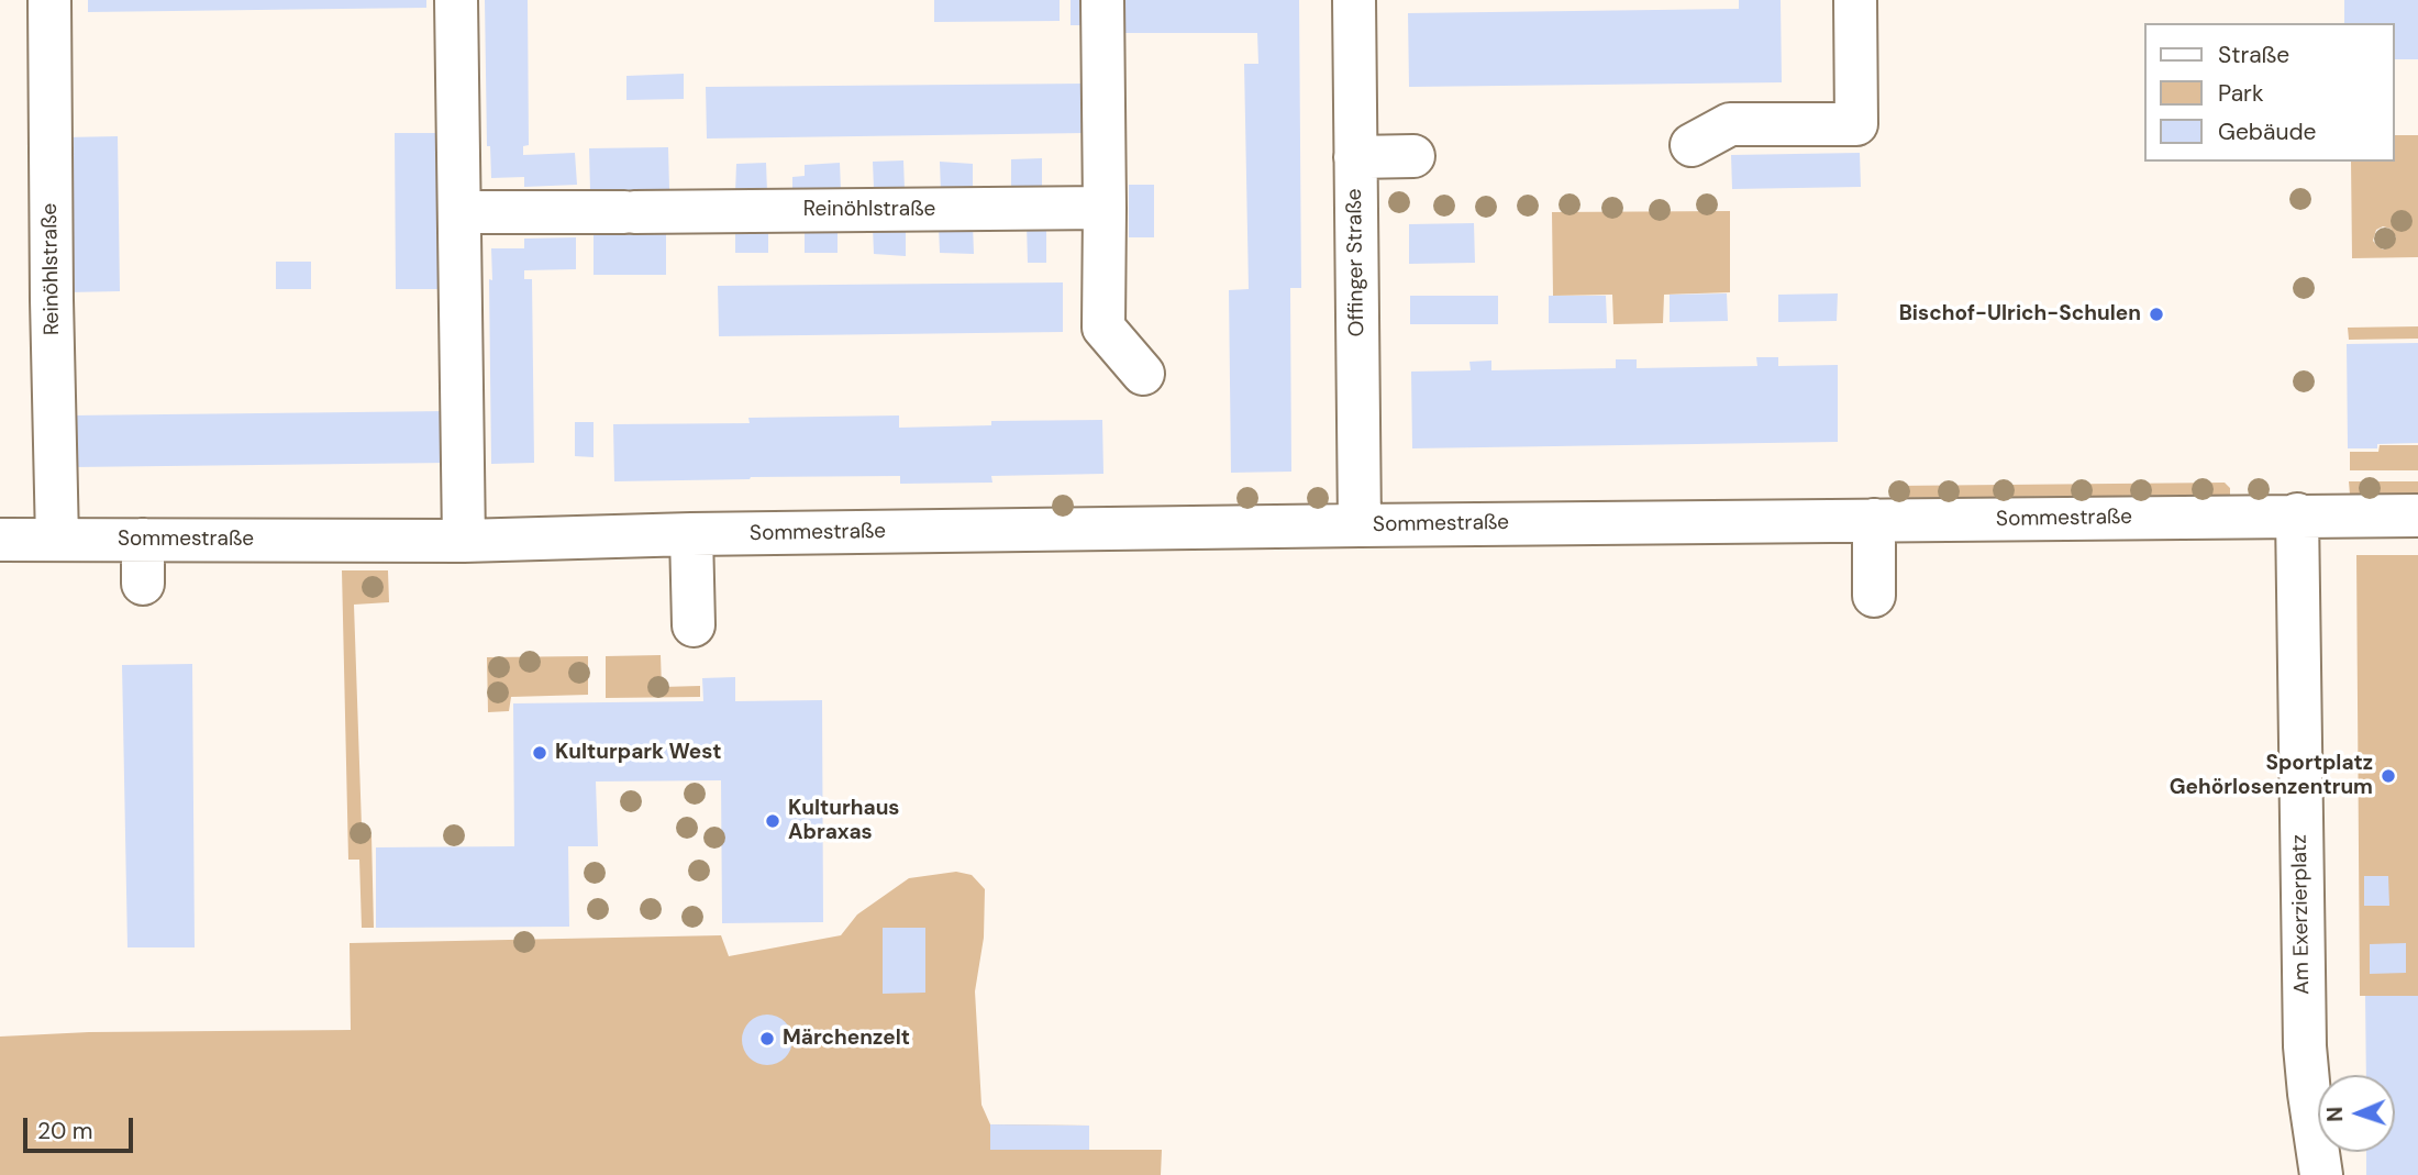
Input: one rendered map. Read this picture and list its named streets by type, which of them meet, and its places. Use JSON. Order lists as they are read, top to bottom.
{
  "streets": {
    "street": [
      "Reinöhlstraße",
      "Offinger Straße",
      "Sommestraße",
      "Am Exerzierplatz"
    ]
  },
  "crossings": [
    ["Reinöhlstraße", "Sommestraße"],
    ["Offinger Straße", "Sommestraße"],
    ["Sommestraße", "Am Exerzierplatz"]
  ],
  "places": [
    "Bischof-Ulrich-Schulen",
    "Kulturpark West",
    "Sportplatz Gehörlosenzentrum",
    "Kulturhaus Abraxas",
    "Märchenzelt"
  ],
  "legend": ["Straße", "Park", "Gebäude"],
  "scale_bar": "20 m",
  "north": "left"
}
